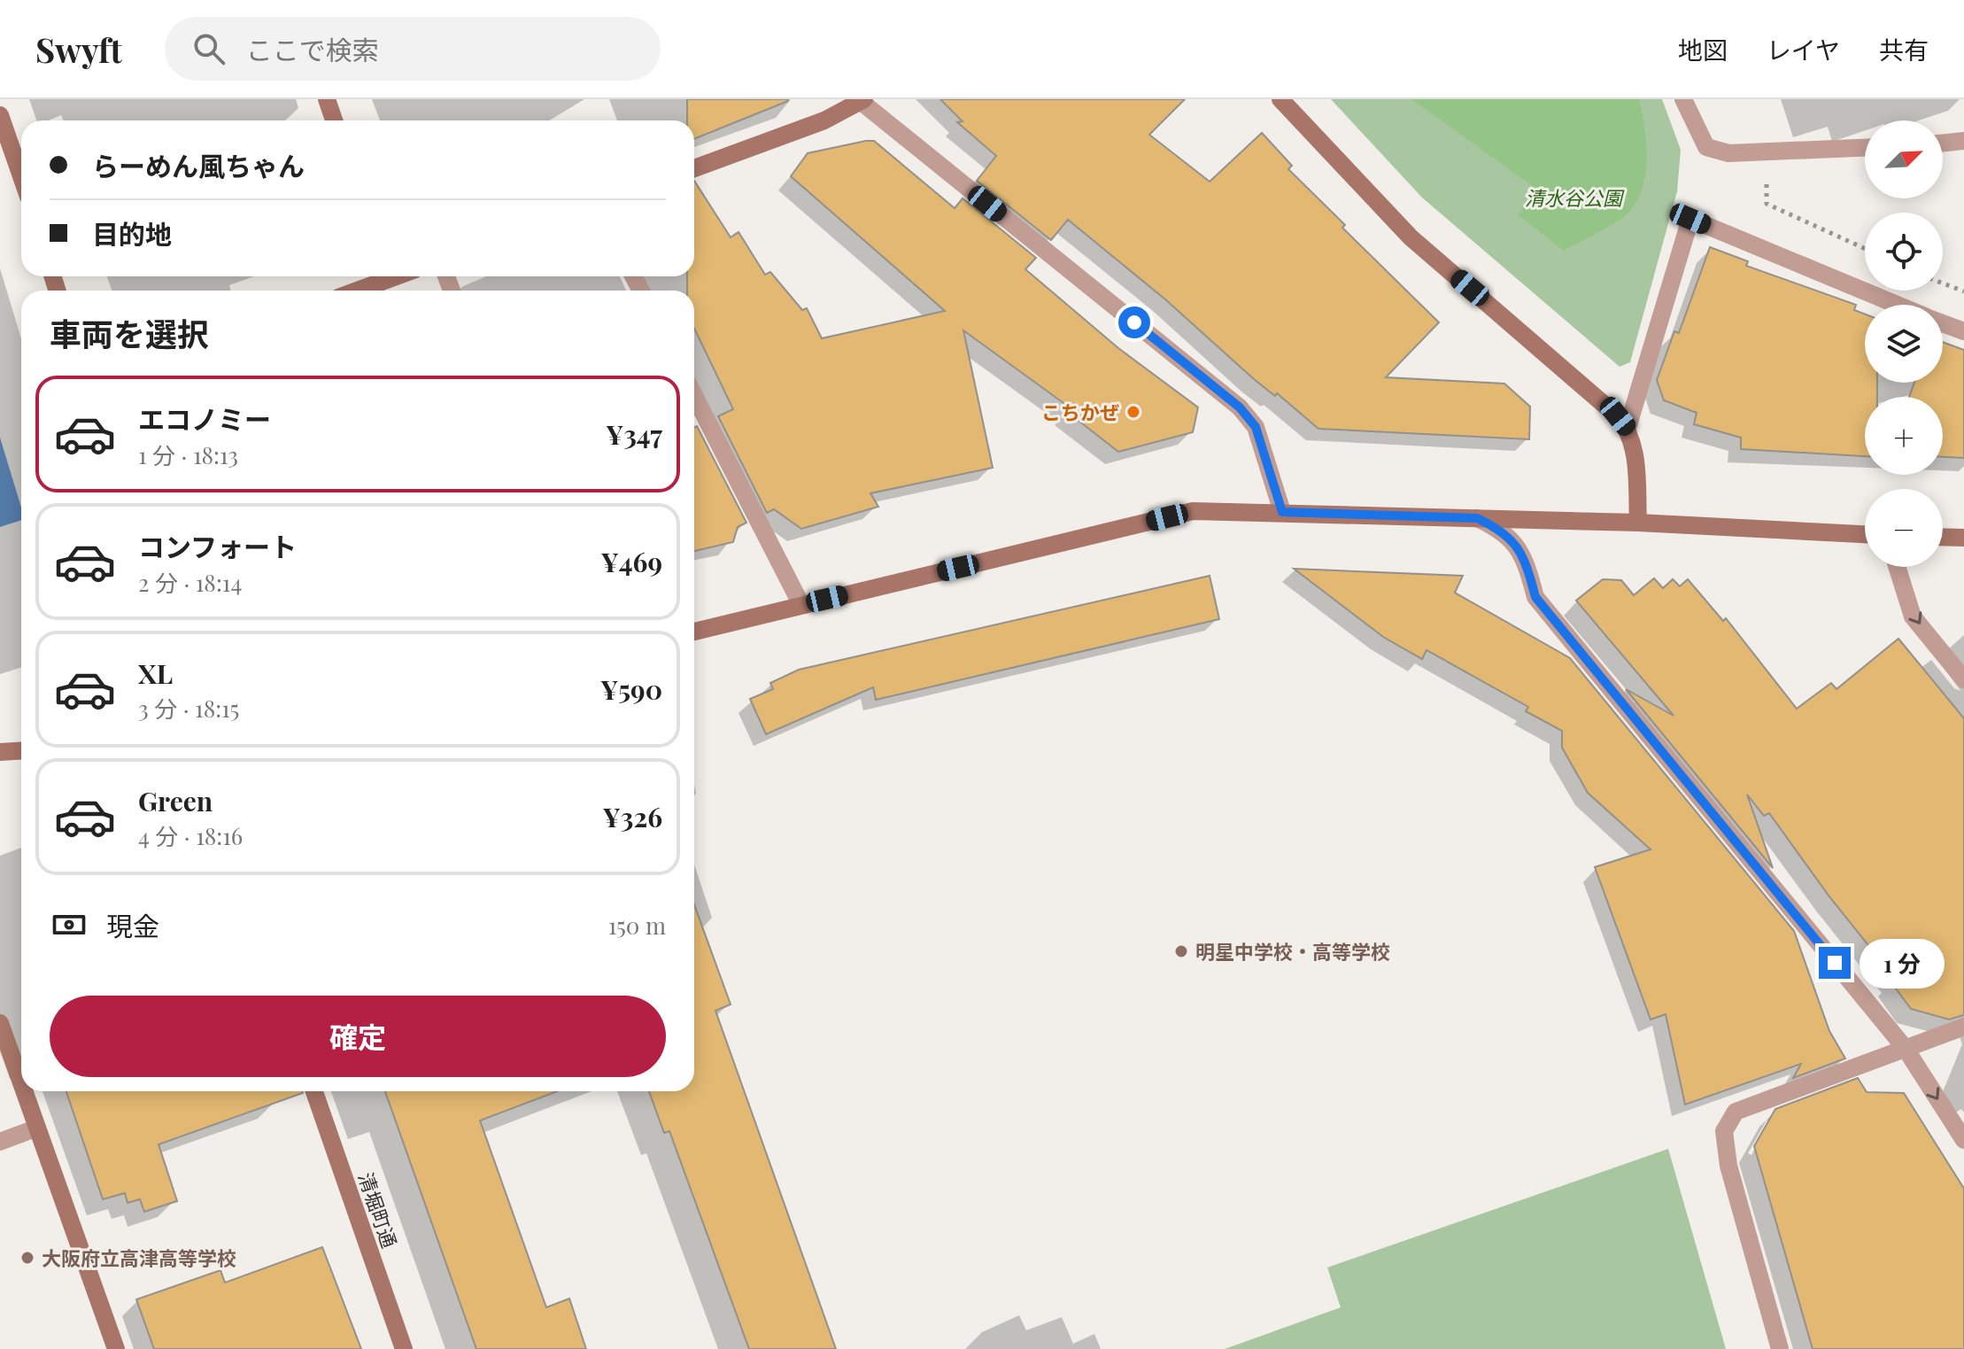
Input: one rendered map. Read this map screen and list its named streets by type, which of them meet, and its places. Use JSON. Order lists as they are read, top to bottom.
{
  "streets": {
    "street": ["清堀町通"]
  },
  "parks": ["清水谷公園"],
  "places": ["こちかぜ", "明星中学校・高等学校", "大阪府立高津高等学校"],
  "north": "top right",
  "page": {
    "header": "Swyft",
    "search": "ここで検索",
    "nav": ["地図", "レイヤ", "共有"],
    "map_buttons": ["+", "−"],
    "banner": ["らーめん風ちゃん", "目的地"],
    "heading": "車両を選択",
    "list": [
      {
        "name": "エコノミー",
        "note": "1 分 · 18:13",
        "value": "¥347"
      },
      {
        "name": "コンフォート",
        "note": "2 分 · 18:14",
        "value": "¥469"
      },
      {
        "name": "XL",
        "note": "3 分 · 18:15",
        "value": "¥590"
      },
      {
        "name": "Green",
        "note": "4 分 · 18:16",
        "value": "¥326"
      }
    ],
    "pay": ["現金", "150 m"],
    "bubble": "1 分",
    "buttons": "確定"
  }
}
